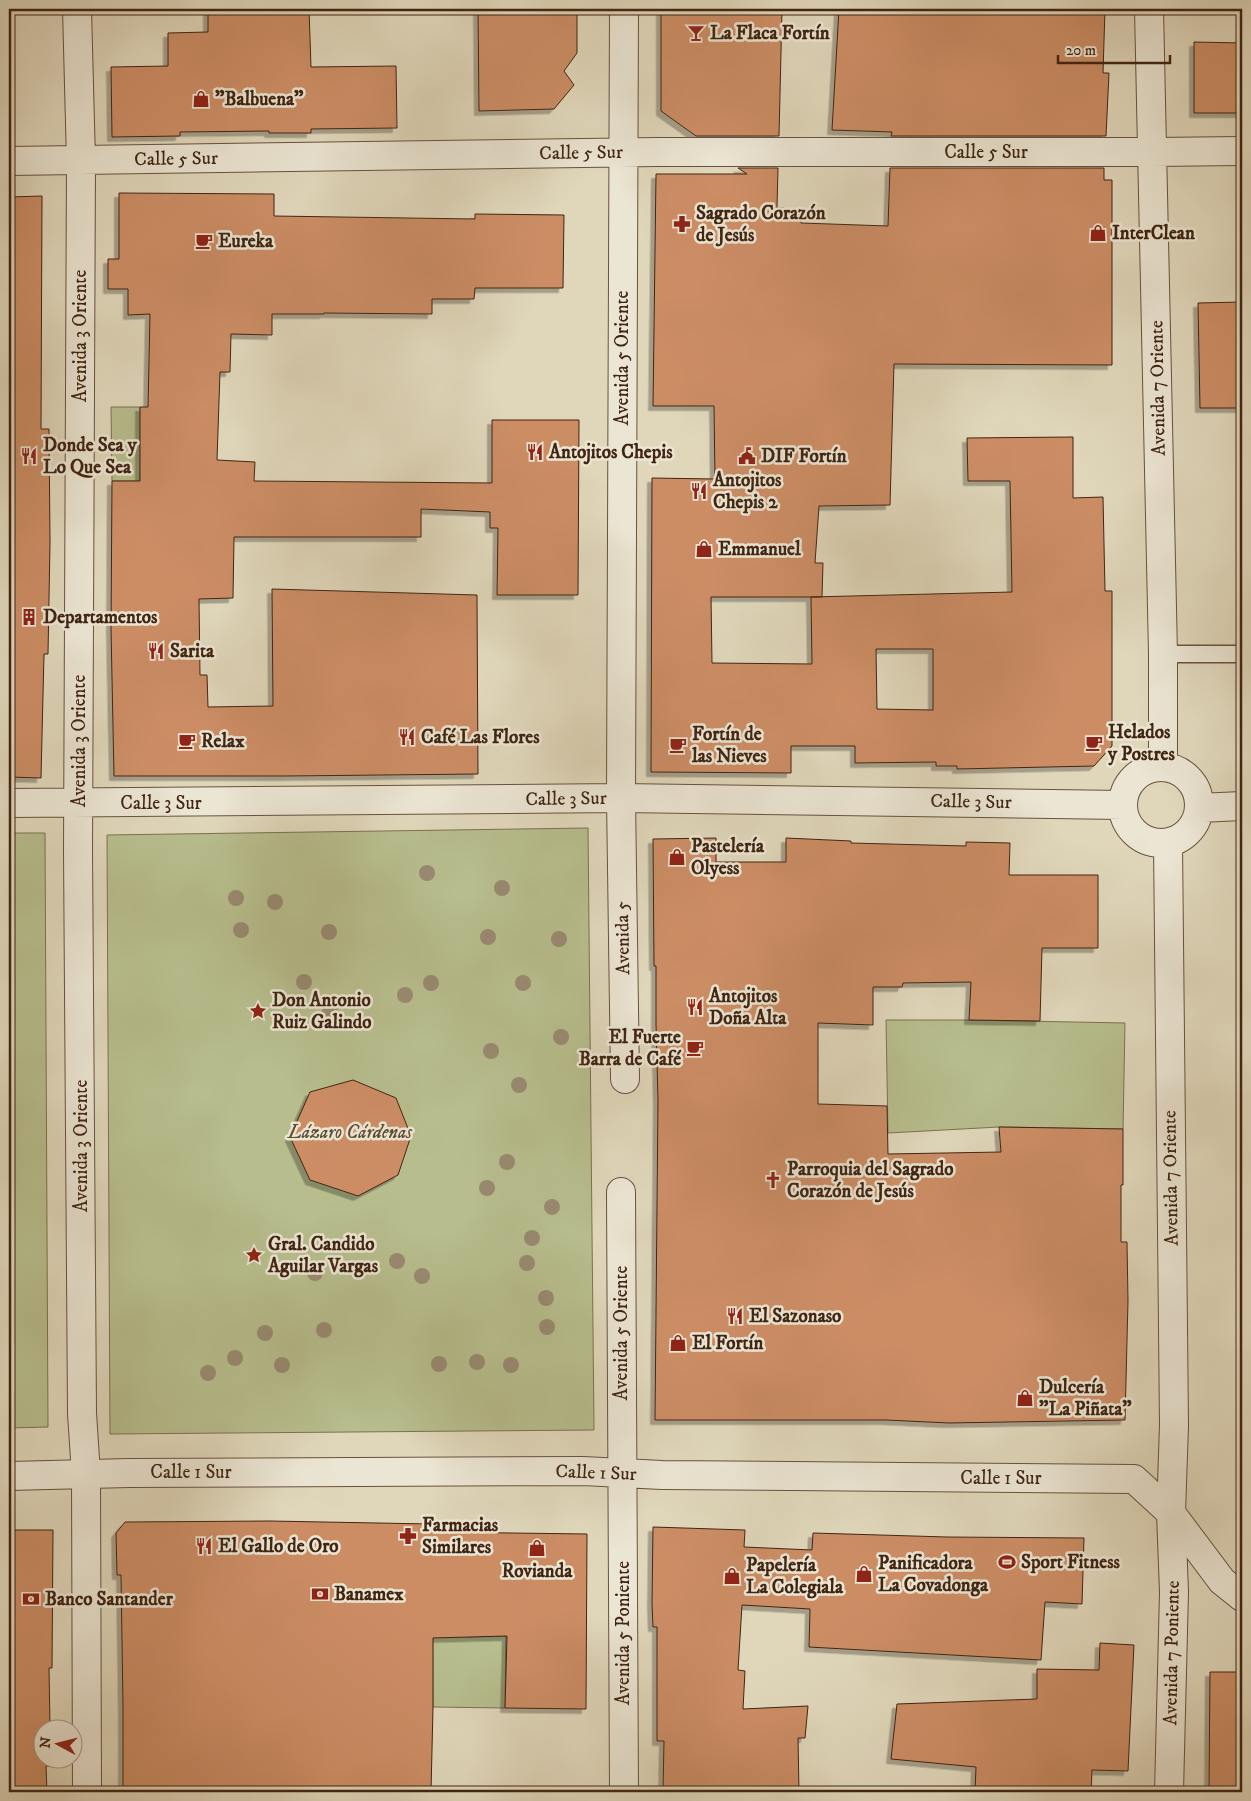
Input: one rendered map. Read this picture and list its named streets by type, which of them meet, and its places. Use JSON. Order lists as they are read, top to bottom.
{
  "streets": {
    "street": [
      "Calle 5 Sur",
      "Avenida 3 Oriente",
      "Avenida 5 Oriente",
      "Avenida 7 Oriente",
      "Calle 3 Sur",
      "Avenida 5",
      "Calle 1 Sur",
      "Avenida 5 Poniente",
      "Avenida 7 Poniente"
    ]
  },
  "crossings": [
    ["Calle 5 Sur", "Avenida 3 Oriente"],
    ["Calle 5 Sur", "Avenida 5 Oriente"],
    ["Calle 5 Sur", "Avenida 7 Oriente"],
    ["Avenida 3 Oriente", "Calle 3 Sur"],
    ["Avenida 3 Oriente", "Calle 1 Sur"],
    ["Avenida 5 Oriente", "Calle 3 Sur"],
    ["Avenida 5 Oriente", "Avenida 5"],
    ["Avenida 5 Oriente", "Calle 1 Sur"],
    ["Avenida 5 Oriente", "Avenida 5 Poniente"],
    ["Avenida 7 Oriente", "Calle 3 Sur"],
    ["Avenida 7 Oriente", "Calle 1 Sur"],
    ["Avenida 7 Oriente", "Avenida 7 Poniente"],
    ["Calle 3 Sur", "Avenida 5"],
    ["Calle 1 Sur", "Avenida 5 Poniente"],
    ["Calle 1 Sur", "Avenida 7 Poniente"]
  ],
  "parks": ["Lázaro Cárdenas"],
  "places": {
    "bar": ["La Flaca Fortín"],
    "shop": [
      "\"Balbuena\"",
      "InterClean",
      "Emmanuel",
      "Pastelería Olyess",
      "El Fortín",
      "Dulcería \"La Piñata\"",
      "Rovianda",
      "Panificadora La Covadonga",
      "Papelería La Colegiala"
    ],
    "pharmacy": ["Sagrado Corazón de Jesús", "Farmacias Similares"],
    "cafe": [
      "Eureka",
      "Relax",
      "Helados y Postres",
      "Fortín de las Nieves",
      "El Fuerte Barra de Café"
    ],
    "restaurant": [
      "Antojitos Chepis",
      "Donde Sea y Lo Que Sea",
      "Antojitos Chepis 2",
      "Sarita",
      "Café Las Flores",
      "Antojitos Doña Alta",
      "El Sazonaso",
      "El Gallo de Oro"
    ],
    "public building": ["DIF Fortín"],
    "building": ["Departamentos"],
    "place": ["Don Antonio Ruiz Galindo", "Gral. Candido Aguilar Vargas"],
    "church": ["Parroquia del Sagrado Corazón de Jesús"],
    "sports": ["Sport Fitness"],
    "bank": ["Banamex", "Banco Santander"]
  },
  "scale_bar": "20 m",
  "north": "left"
}
